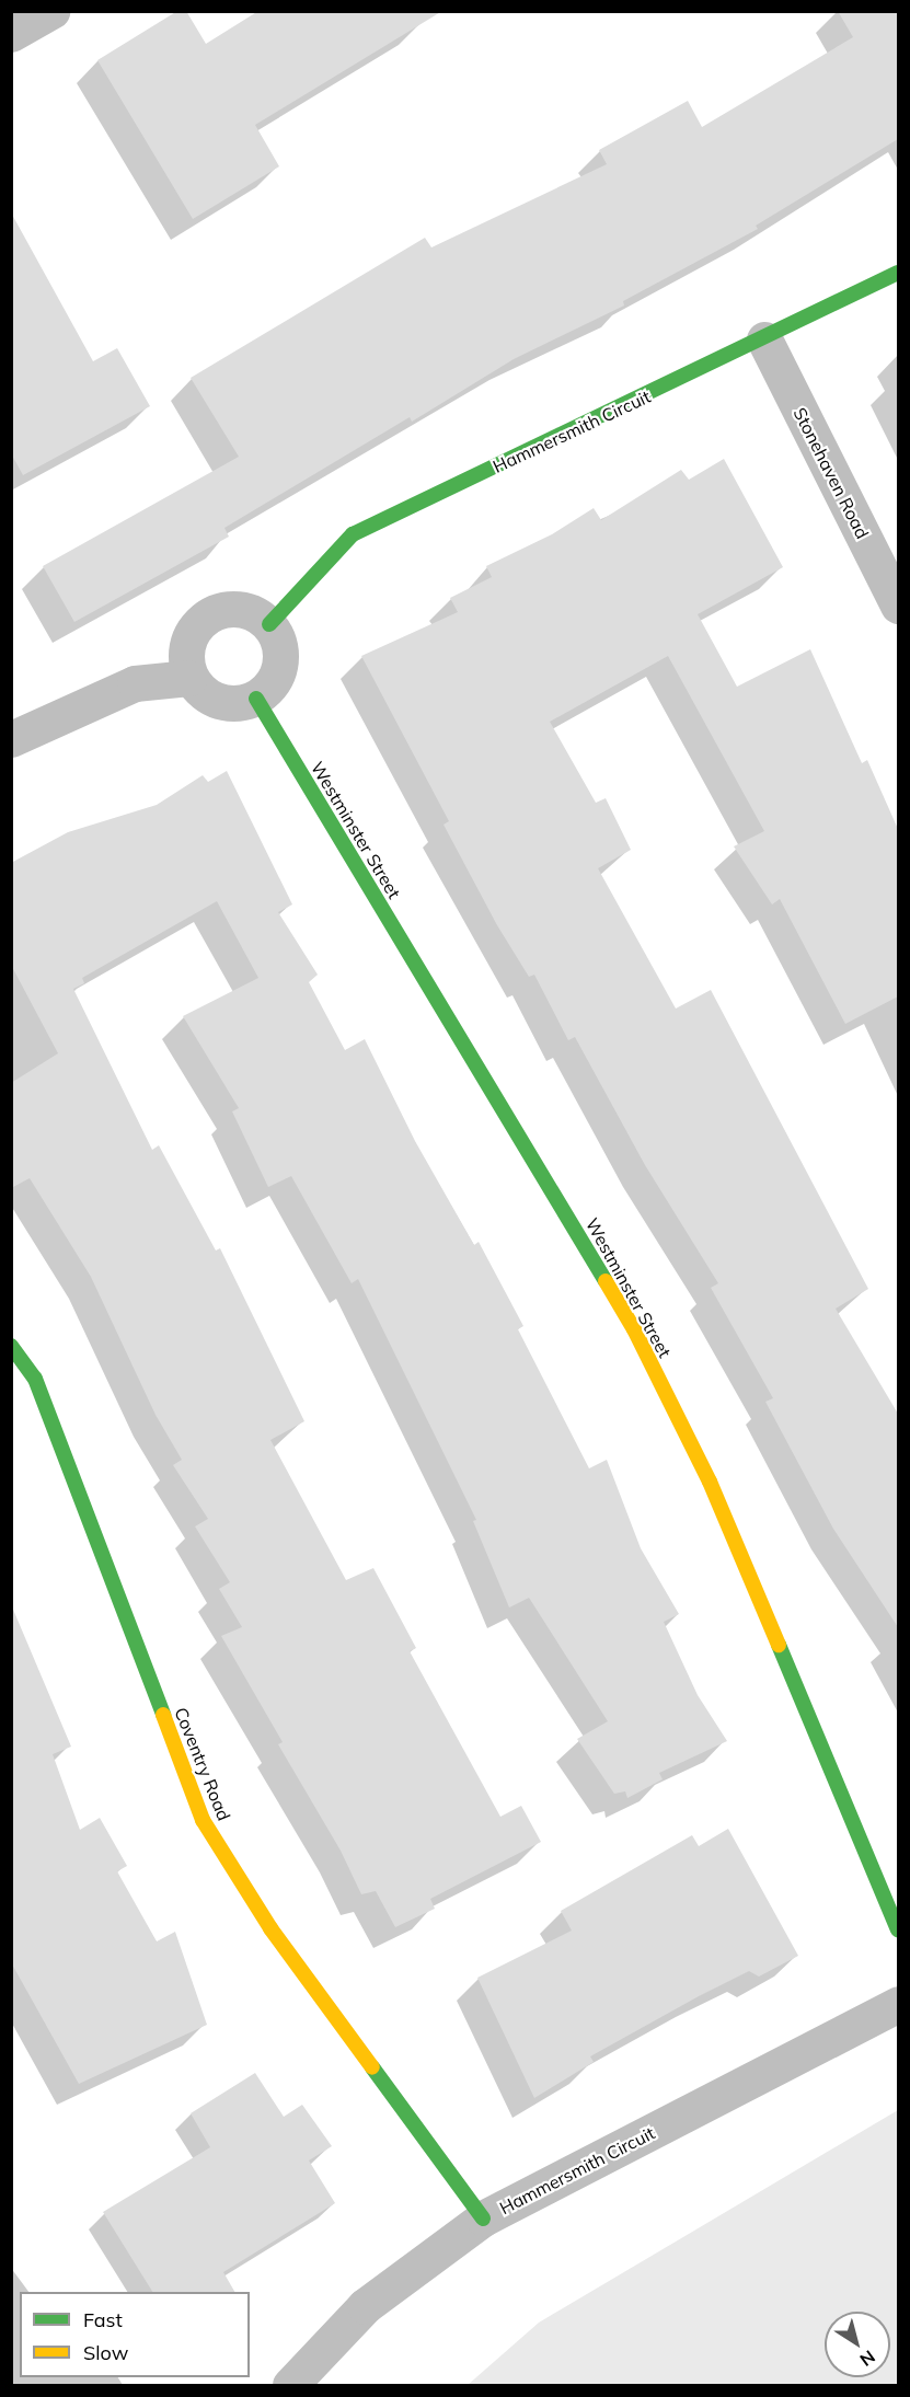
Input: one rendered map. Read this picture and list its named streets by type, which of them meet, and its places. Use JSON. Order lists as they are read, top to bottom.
{
  "streets": {
    "street": [
      "Hammersmith Circuit",
      "Stonehaven Road",
      "Westminster Street",
      "Coventry Road"
    ]
  },
  "crossings": [
    ["Hammersmith Circuit", "Stonehaven Road"],
    ["Hammersmith Circuit", "Westminster Street"],
    ["Hammersmith Circuit", "Coventry Road"]
  ],
  "legend": ["Fast", "Slow"],
  "north": "bottom right"
}
